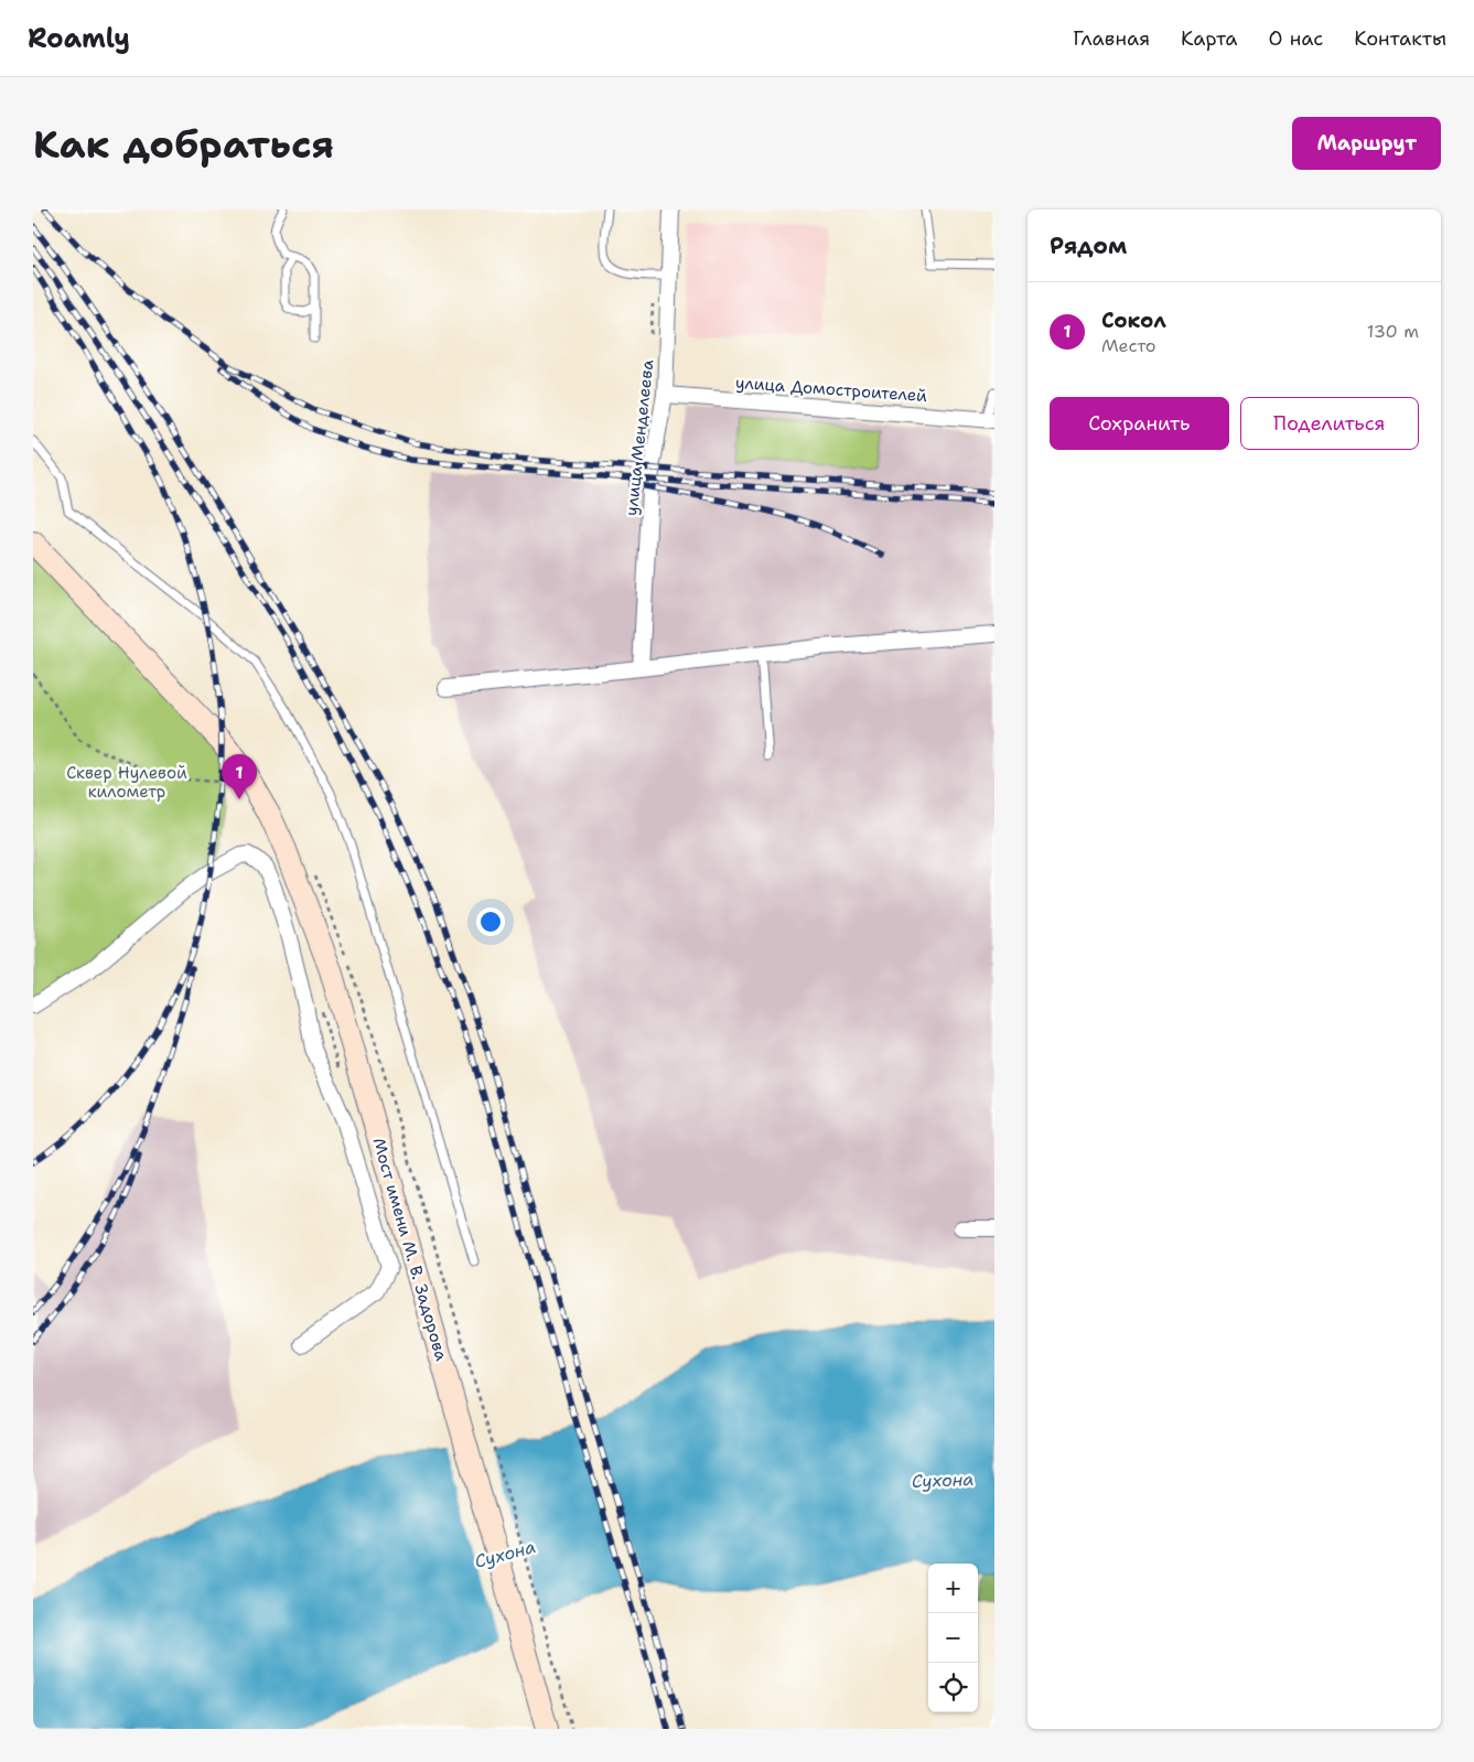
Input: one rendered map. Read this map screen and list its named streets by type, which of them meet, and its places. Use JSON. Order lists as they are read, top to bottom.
{
  "streets": {
    "main road": ["Мост имени М. В. Задорова"],
    "street": ["улица Домостроителей", "улица Менделеева"]
  },
  "crossings": [
    ["улица Домостроителей", "улица Менделеева"]
  ],
  "water": ["Сухона"],
  "parks": ["Сквер Нулевой километр"],
  "page": {
    "header": "Roamly",
    "nav": [
      "Главная",
      "Карта",
      "О нас",
      "Контакты"
    ],
    "buttons": [
      "Маршрут",
      ["Сохранить", "Поделиться"]
    ],
    "title": "Как добраться",
    "heading": "Рядом",
    "list": [
      {
        "mark": "1",
        "name": "Сокол",
        "note": "Место",
        "value": "130 m"
      }
    ],
    "pins": "1",
    "map_buttons": ["+", "−"]
  }
}
